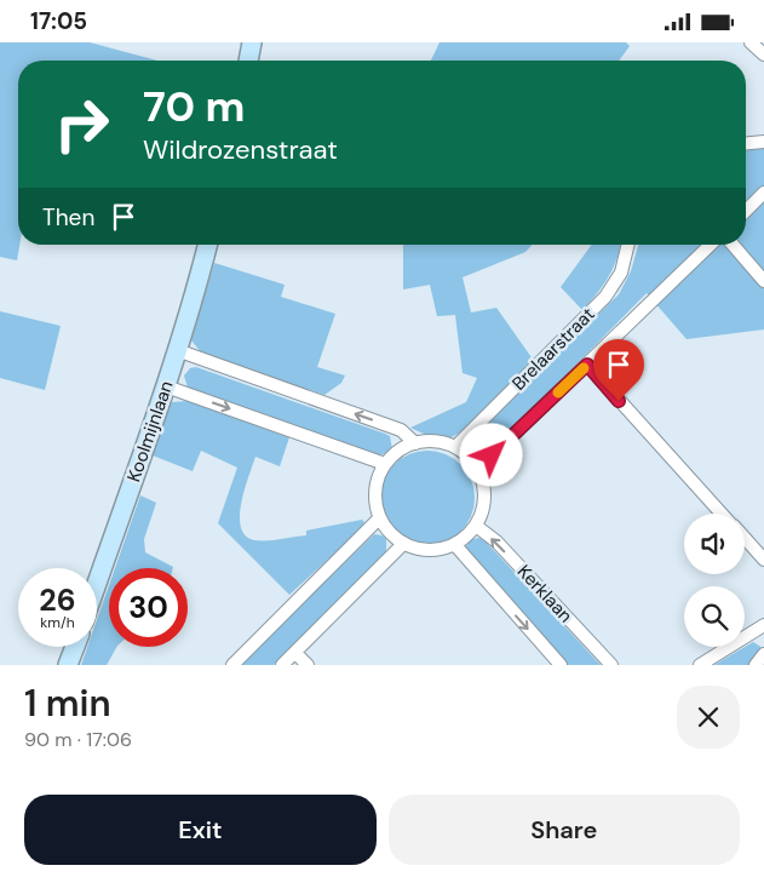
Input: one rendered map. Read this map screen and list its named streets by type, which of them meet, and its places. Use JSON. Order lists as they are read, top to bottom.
{
  "streets": {
    "street": ["Brelaarstraat", "Koolmijnlaan", "Kerklaan"]
  },
  "crossings": [
    ["Brelaarstraat", "Kerklaan"]
  ],
  "page": {
    "status": "17:05",
    "turn": ["70 m", "Wildrozenstraat"],
    "then": "Then",
    "speed": "26 km/h",
    "limit": "30",
    "heading": ["1 min", "90 m · 17:06"],
    "buttons": ["Exit", "Share"]
  }
}
